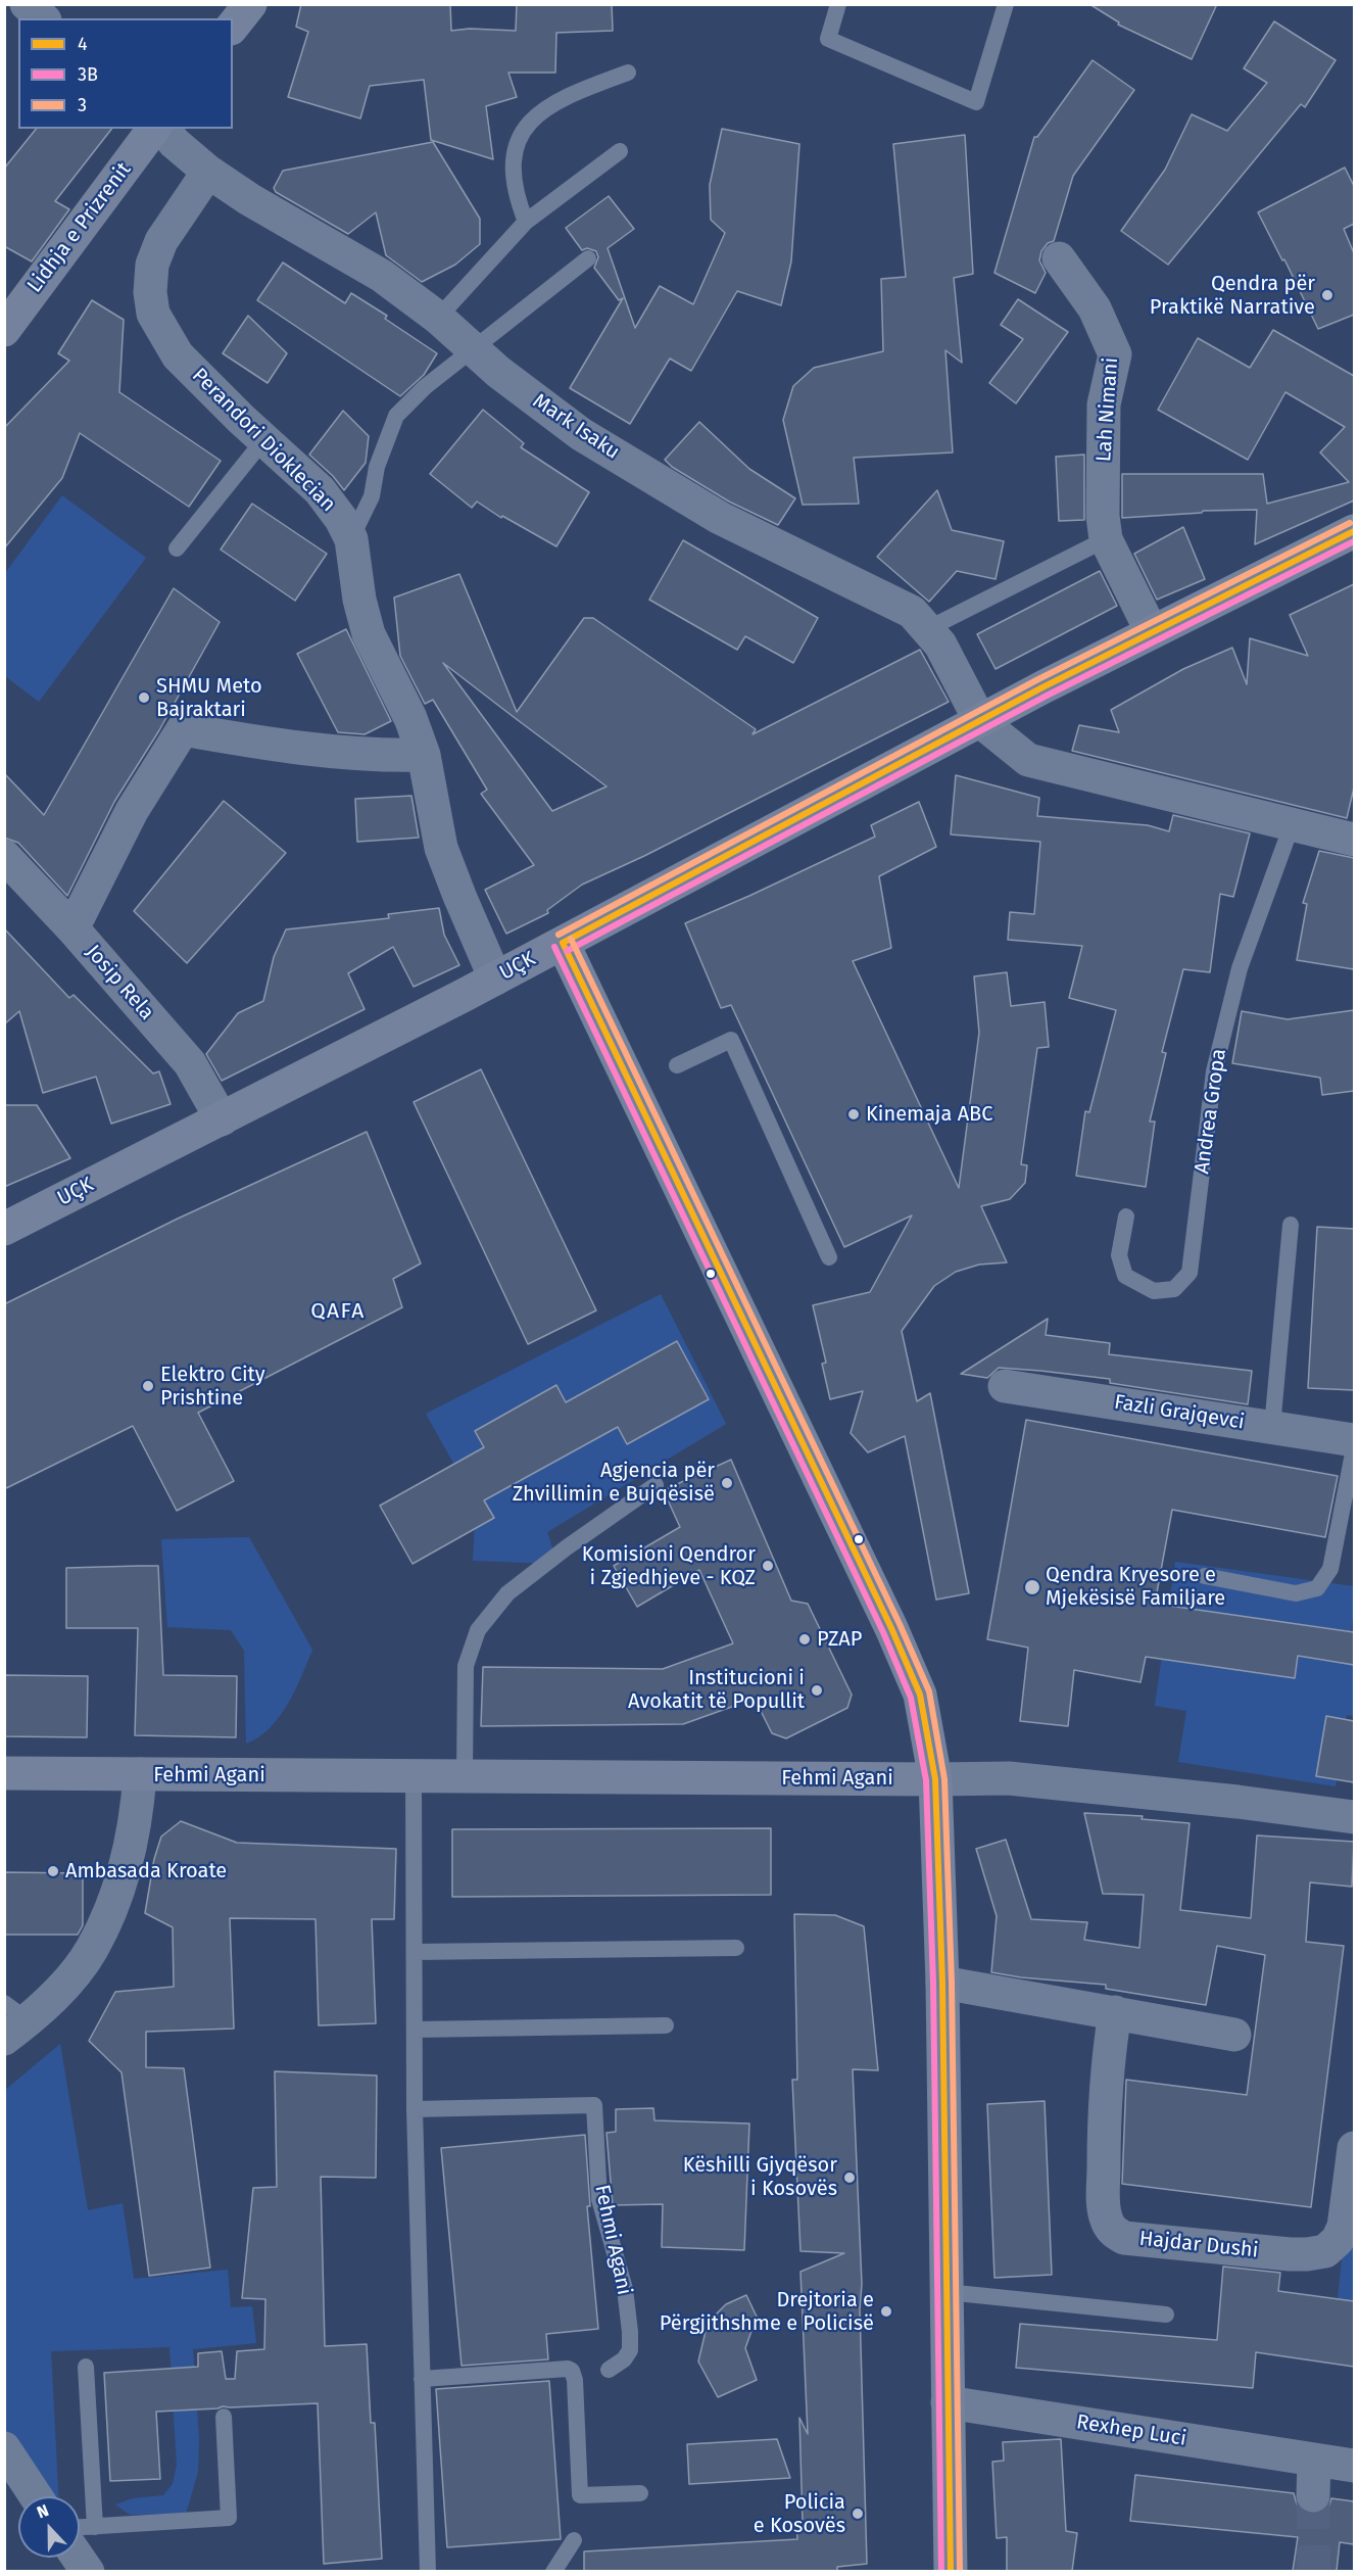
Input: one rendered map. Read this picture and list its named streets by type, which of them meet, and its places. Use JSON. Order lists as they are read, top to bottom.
{
  "streets": {
    "main road": ["Lidhja e Prizrenit", "UÇK", "Fehmi Agani"],
    "street": [
      "Lah Nimani",
      "Mark Isaku",
      "Perandori Dioklecian",
      "Josip Rela",
      "Fazli Grajqevci",
      "Hajdar Dushi",
      "Rexhep Luci"
    ],
    "lane": ["Andrea Gropa"]
  },
  "crossings": [
    ["Lah Nimani", "UÇK"],
    ["Mark Isaku", "Perandori Dioklecian"],
    ["Mark Isaku", "UÇK"],
    ["Perandori Dioklecian", "UÇK"],
    ["UÇK", "Josip Rela"]
  ],
  "districts": ["QAFA"],
  "places": [
    "Qendra për Praktikë Narrative",
    "SHMU Meto Bajraktari",
    "Kinemaja ABC",
    "Elektro City Prishtine",
    "Agjencia për Zhvillimin e Bujqësisë",
    "Komisioni Qendror i Zgjedhjeve - KQZ",
    "Qendra Kryesore e Mjekësisë Familjare",
    "PZAP",
    "Institucioni i Avokatit të Popullit",
    "Ambasada Kroate",
    "Këshilli Gjyqësor i Kosovës",
    "Drejtoria e Përgjithshme e Policisë",
    "Policia e Kosovës"
  ],
  "lines": ["transit line 3", "transit line 4", "transit line 3B"],
  "legend": ["4", "3B", "3"],
  "north": "top"
}
